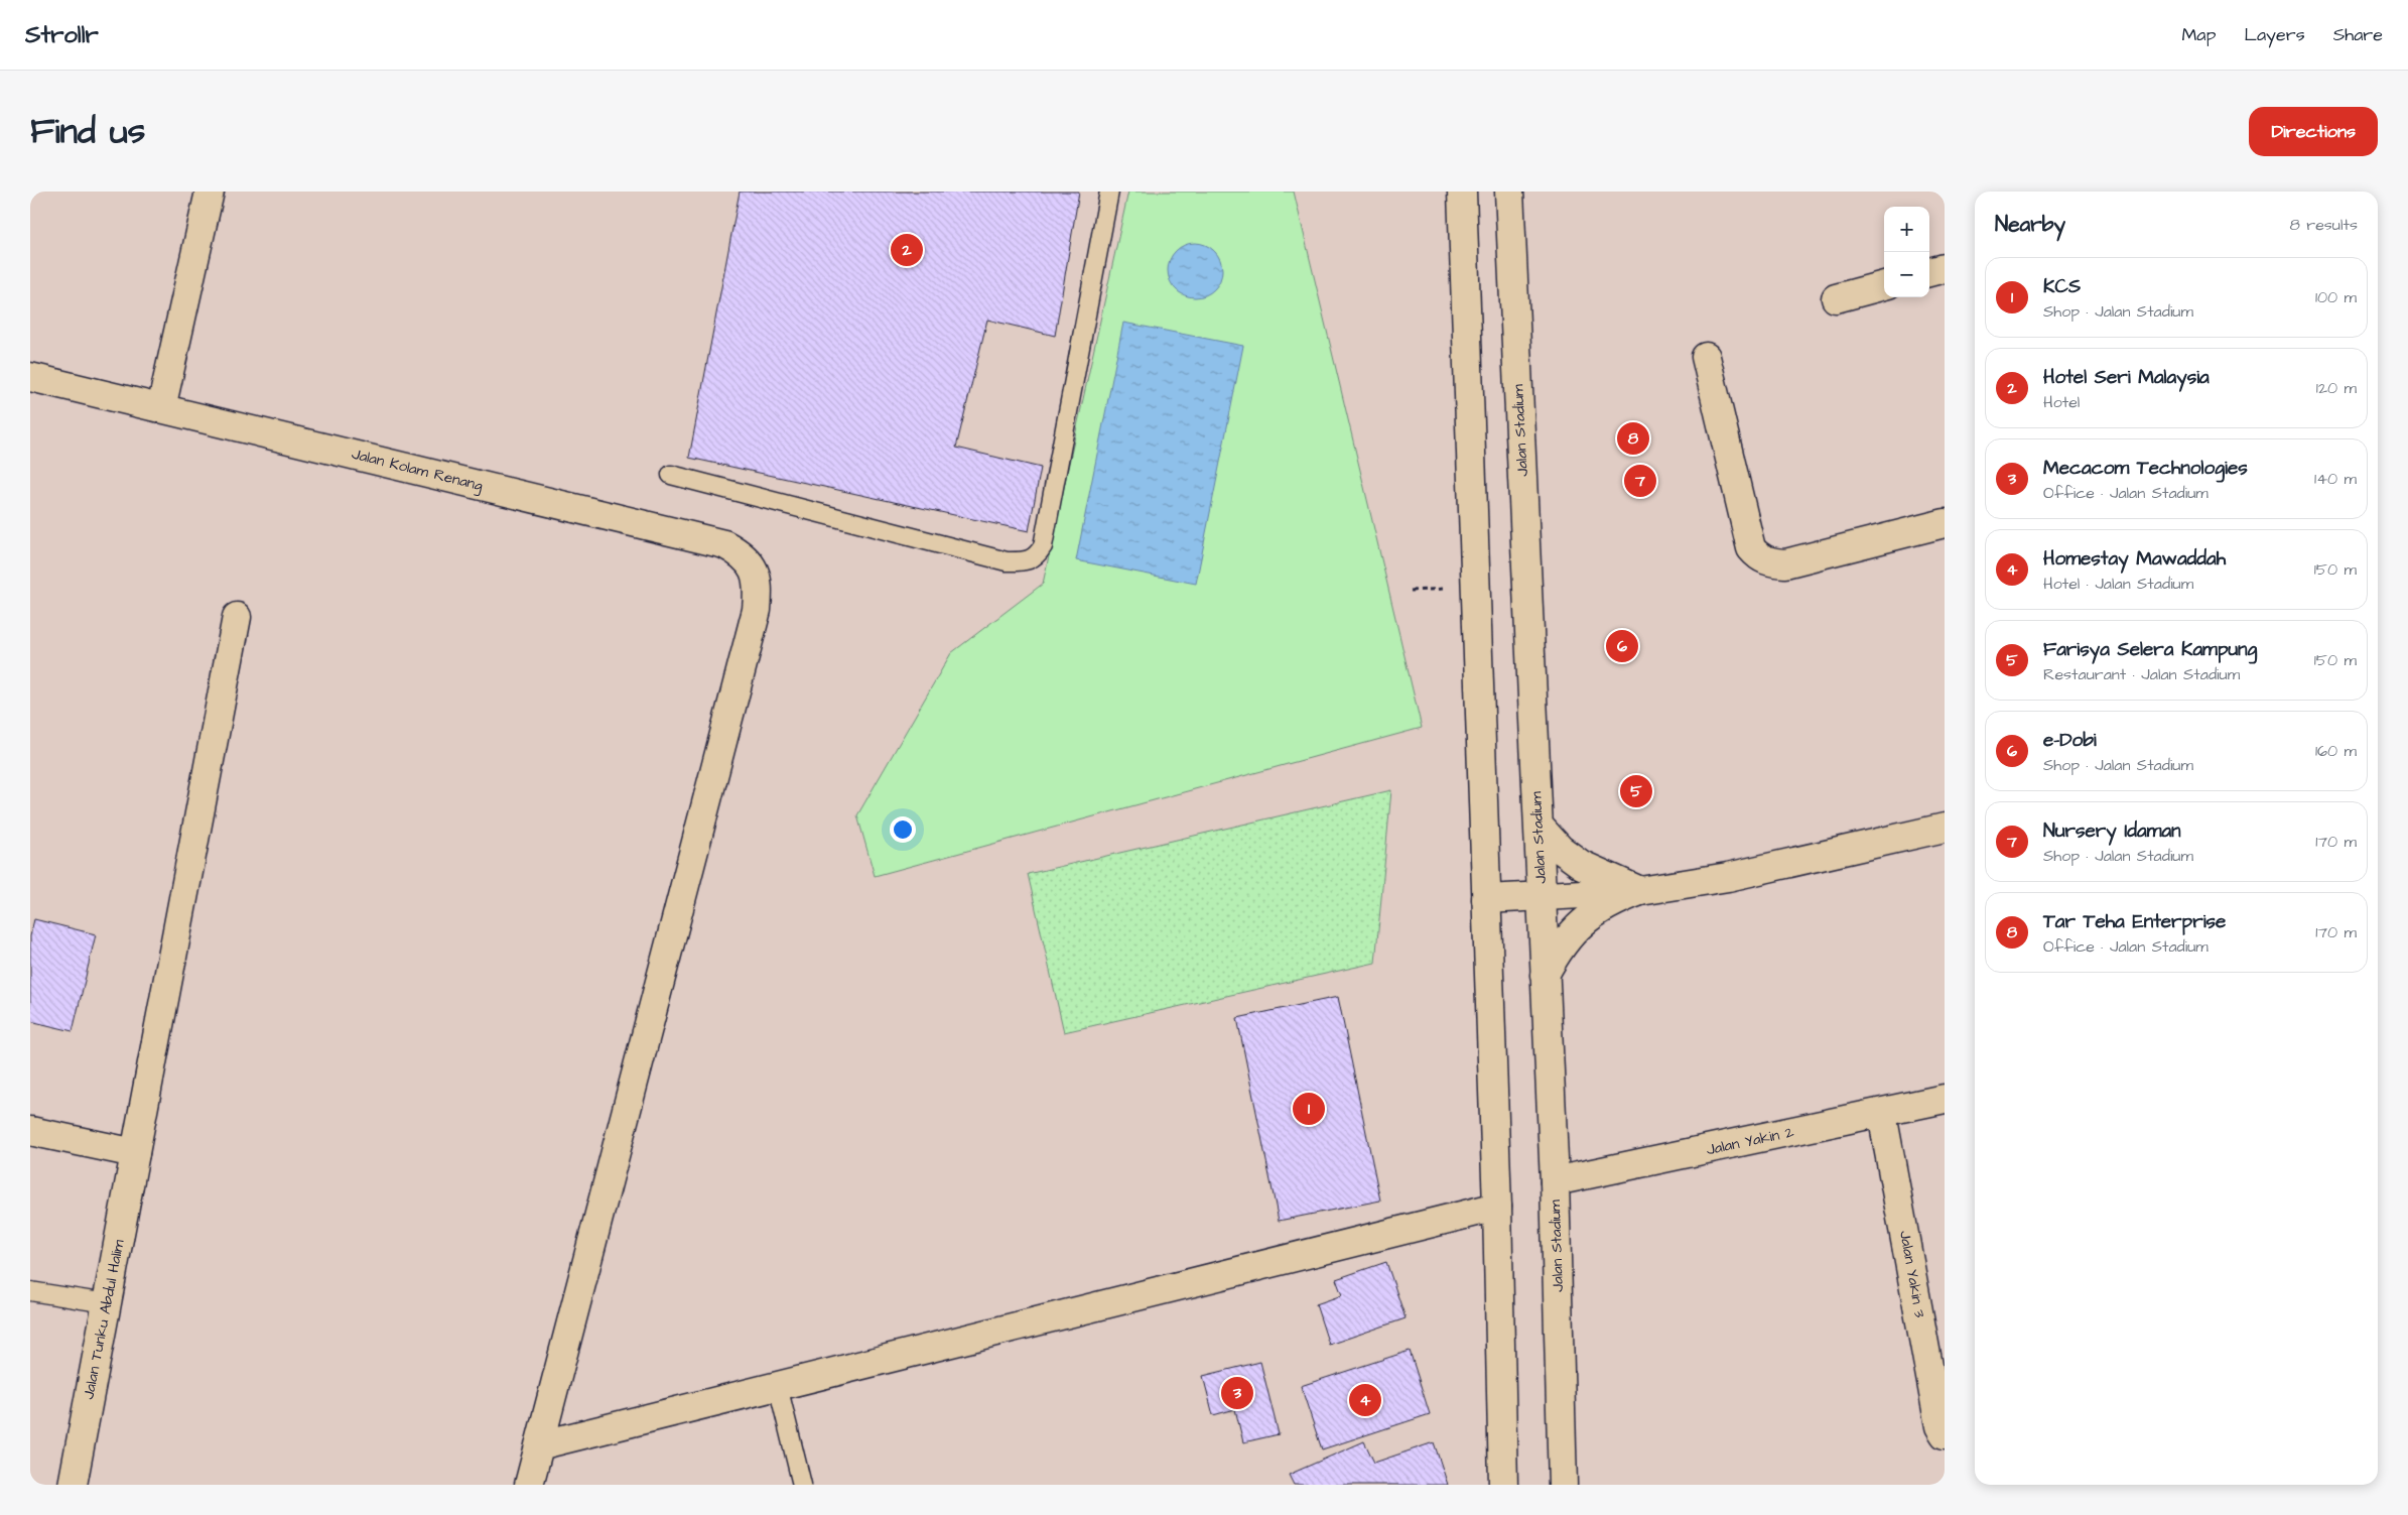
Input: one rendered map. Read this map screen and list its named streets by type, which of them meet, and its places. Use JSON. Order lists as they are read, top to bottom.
{
  "streets": {
    "street": [
      "Jalan Stadium",
      "Jalan Kolam Renang",
      "Jalan Yakin 2",
      "Jalan Yakin 3",
      "Jalan Tunku Abdul Halim"
    ]
  },
  "crossings": [
    ["Jalan Stadium", "Jalan Yakin 2"],
    ["Jalan Yakin 2", "Jalan Yakin 3"]
  ],
  "page": {
    "header": "Strollr",
    "nav": ["Map", "Layers", "Share"],
    "title": "Find us",
    "buttons": "Directions",
    "heading": ["Nearby", "8 results"],
    "map_buttons": ["+", "−"],
    "pins": [
      "2",
      "8",
      "7",
      "6",
      "5",
      "1",
      "3",
      "4"
    ],
    "list": [
      {
        "mark": "1",
        "name": "KCS",
        "note": "Shop · Jalan Stadium",
        "value": "100 m"
      },
      {
        "mark": "2",
        "name": "Hotel Seri Malaysia",
        "note": "Hotel",
        "value": "120 m"
      },
      {
        "mark": "3",
        "name": "Mecacom Technologies",
        "note": "Office · Jalan Stadium",
        "value": "140 m"
      },
      {
        "mark": "4",
        "name": "Homestay Mawaddah",
        "note": "Hotel · Jalan Stadium",
        "value": "150 m"
      },
      {
        "mark": "5",
        "name": "Farisya Selera Kampung",
        "note": "Restaurant · Jalan Stadium",
        "value": "150 m"
      },
      {
        "mark": "6",
        "name": "e-Dobi",
        "note": "Shop · Jalan Stadium",
        "value": "160 m"
      },
      {
        "mark": "7",
        "name": "Nursery Idaman",
        "note": "Shop · Jalan Stadium",
        "value": "170 m"
      },
      {
        "mark": "8",
        "name": "Tar Teha Enterprise",
        "note": "Office · Jalan Stadium",
        "value": "170 m"
      }
    ]
  }
}
